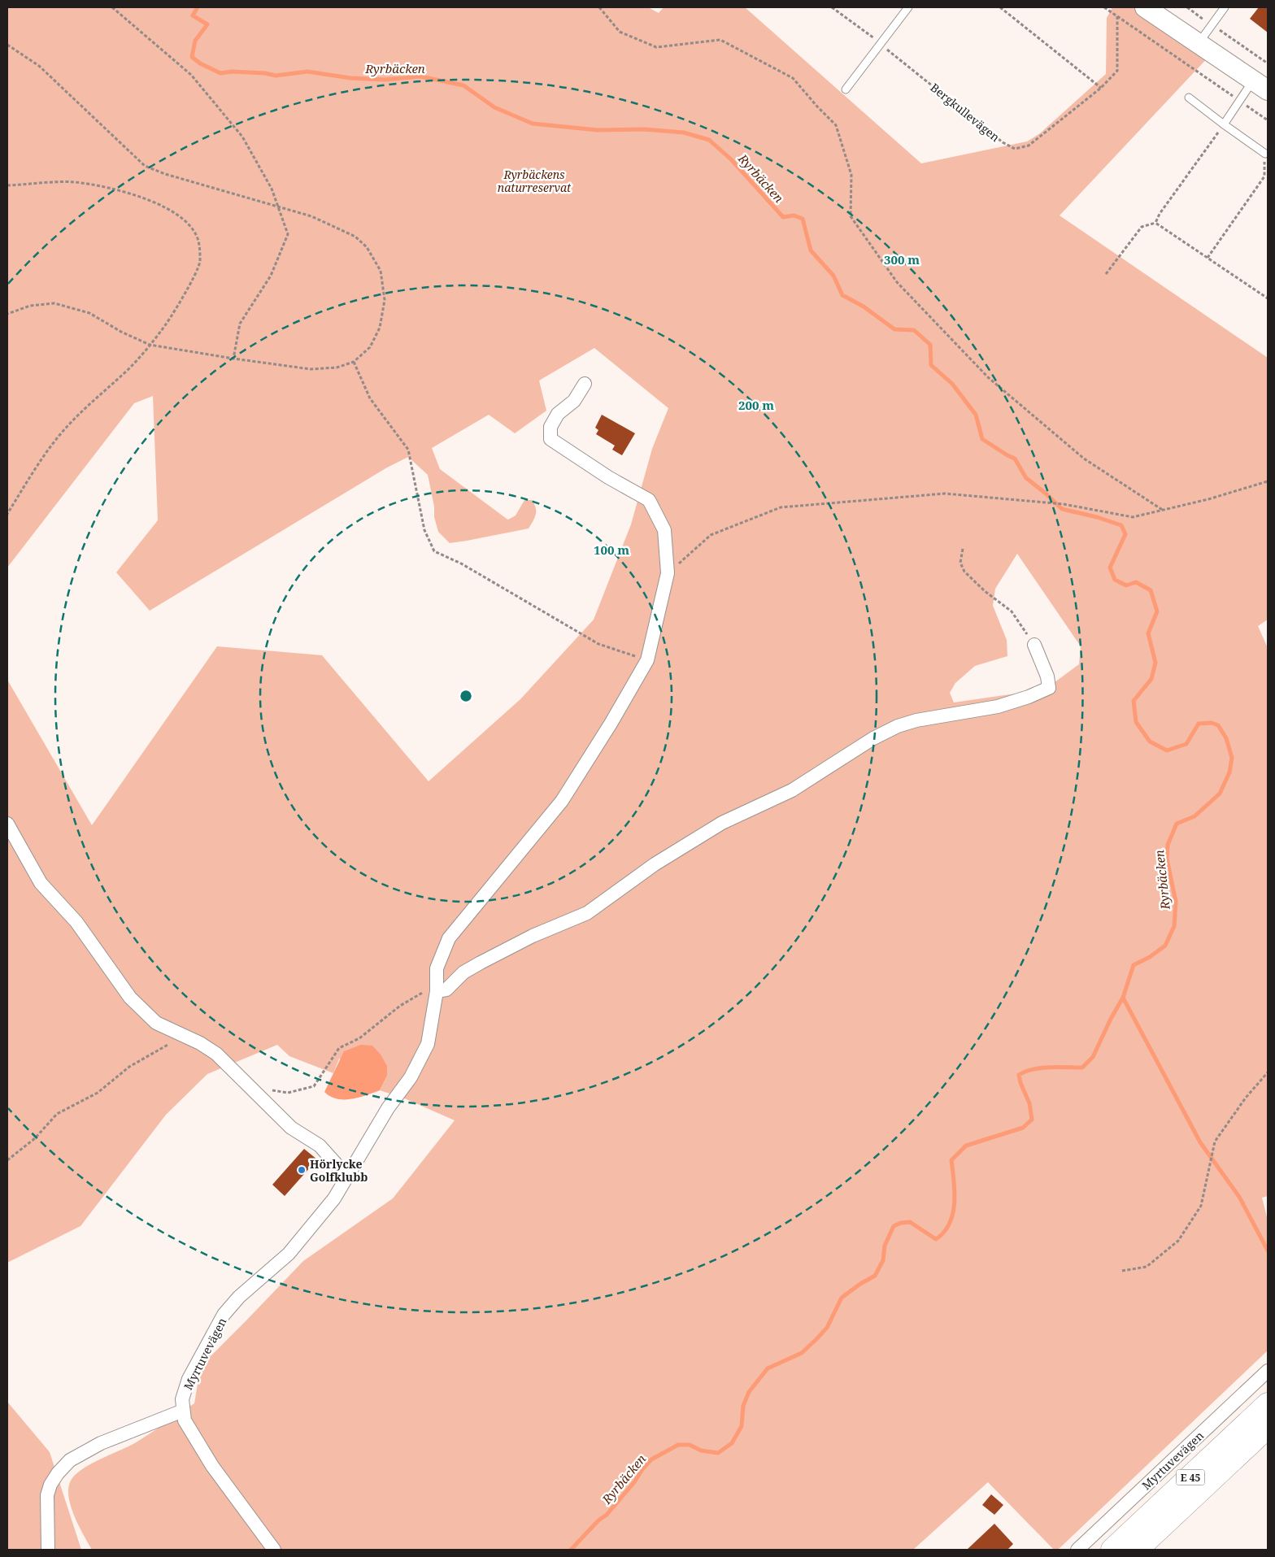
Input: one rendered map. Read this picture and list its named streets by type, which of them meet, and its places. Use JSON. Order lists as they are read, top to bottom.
{
  "streets": {
    "highway": ["E 45"],
    "street": ["Myrtuvevägen"],
    "path": ["Bergkullevägen"]
  },
  "water": ["Ryrbäcken"],
  "parks": ["Ryrbäckens naturreservat"],
  "places": ["Hörlycke Golfklubb"],
  "rings": ["300 m", "200 m", "100 m"]
}
